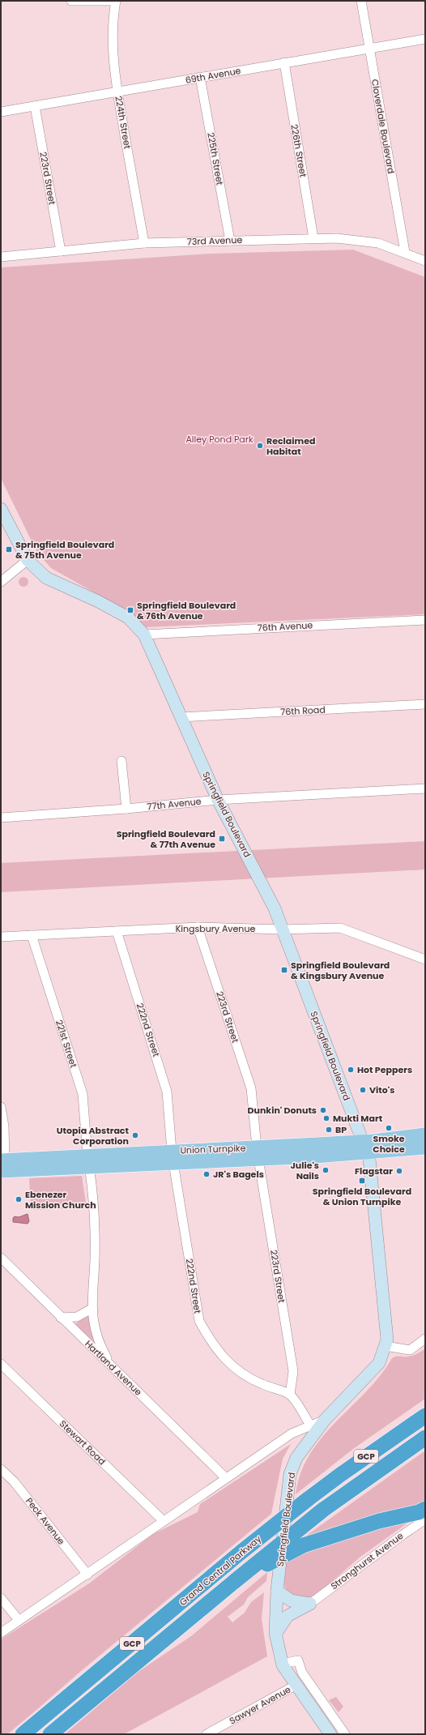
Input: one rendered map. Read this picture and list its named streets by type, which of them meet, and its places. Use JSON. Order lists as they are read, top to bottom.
{
  "streets": {
    "highway": ["GCP", "Grand Central Parkway"],
    "main road": ["Springfield Boulevard", "Union Turnpike"],
    "street": [
      "69th Avenue",
      "224th Street",
      "Cloverdale Boulevard",
      "226th Street",
      "225th Street",
      "223rd Street",
      "73rd Avenue",
      "76th Avenue",
      "76th Road",
      "77th Avenue",
      "Kingsbury Avenue",
      "222nd Street",
      "221st Street",
      "Hartland Avenue",
      "Stewart Road",
      "Peck Avenue",
      "Stronghurst Avenue",
      "Sawyer Avenue"
    ]
  },
  "crossings": [
    ["69th Avenue", "224th Street"],
    ["69th Avenue", "Cloverdale Boulevard"],
    ["69th Avenue", "226th Street"],
    ["69th Avenue", "225th Street"],
    ["69th Avenue", "223rd Street"],
    ["224th Street", "73rd Avenue"],
    ["Cloverdale Boulevard", "73rd Avenue"],
    ["226th Street", "73rd Avenue"],
    ["225th Street", "73rd Avenue"],
    ["223rd Street", "73rd Avenue"],
    ["223rd Street", "Kingsbury Avenue"],
    ["223rd Street", "222nd Street"],
    ["223rd Street", "Union Turnpike"],
    ["76th Avenue", "Springfield Boulevard"],
    ["76th Road", "Springfield Boulevard"],
    ["77th Avenue", "Springfield Boulevard"],
    ["Springfield Boulevard", "Kingsbury Avenue"],
    ["Springfield Boulevard", "Union Turnpike"],
    ["Springfield Boulevard", "Sawyer Avenue"],
    ["Kingsbury Avenue", "222nd Street"],
    ["Kingsbury Avenue", "221st Street"],
    ["222nd Street", "Union Turnpike"],
    ["221st Street", "Union Turnpike"],
    ["221st Street", "Hartland Avenue"]
  ],
  "parks": ["Alley Pond Park"],
  "places": {
    "other": [
      "Reclaimed Habitat",
      "Hot Peppers",
      "Vito's",
      "Dunkin' Donuts",
      "Mukti Mart",
      "Smoke Choice",
      "BP",
      "Utopia Abstract Corporation",
      "Julie's Nails",
      "Flagstar",
      "JR's Bagels",
      "Ebenezer Mission Church"
    ],
    "transit": [
      "Springfield Boulevard & 75th Avenue",
      "Springfield Boulevard & 76th Avenue",
      "Springfield Boulevard & 77th Avenue",
      "Springfield Boulevard & Kingsbury Avenue",
      "Springfield Boulevard & Union Turnpike"
    ]
  }
}
